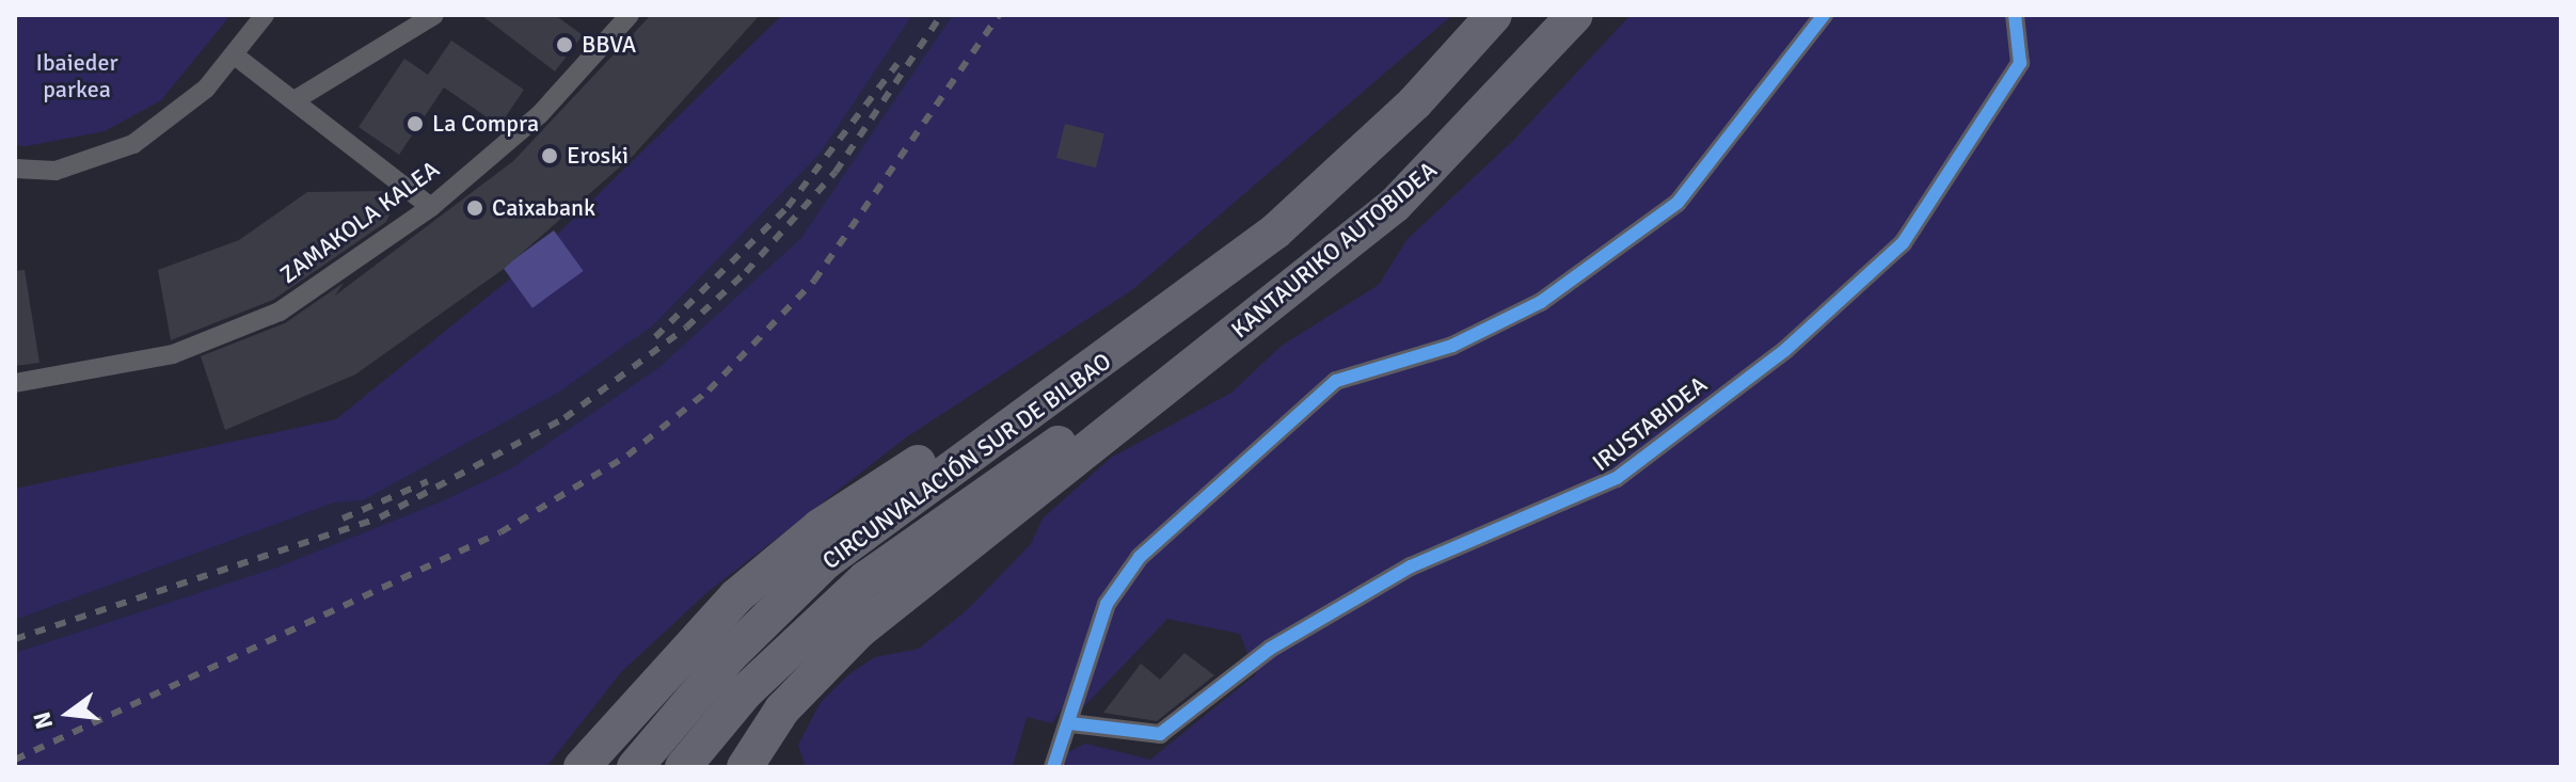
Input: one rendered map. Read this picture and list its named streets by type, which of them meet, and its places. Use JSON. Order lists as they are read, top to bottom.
{
  "streets": {
    "highway": ["KANTAURIKO AUTOBIDEA", "CIRCUNVALACIÓN SUR DE BILBAO"],
    "street": ["ZAMAKOLA KALEA", "IRUSTABIDEA"]
  },
  "parks": ["Ibaieder parkea"],
  "places": [
    "BBVA",
    "La Compra",
    "Eroski",
    "Caixabank"
  ],
  "north": "left"
}
